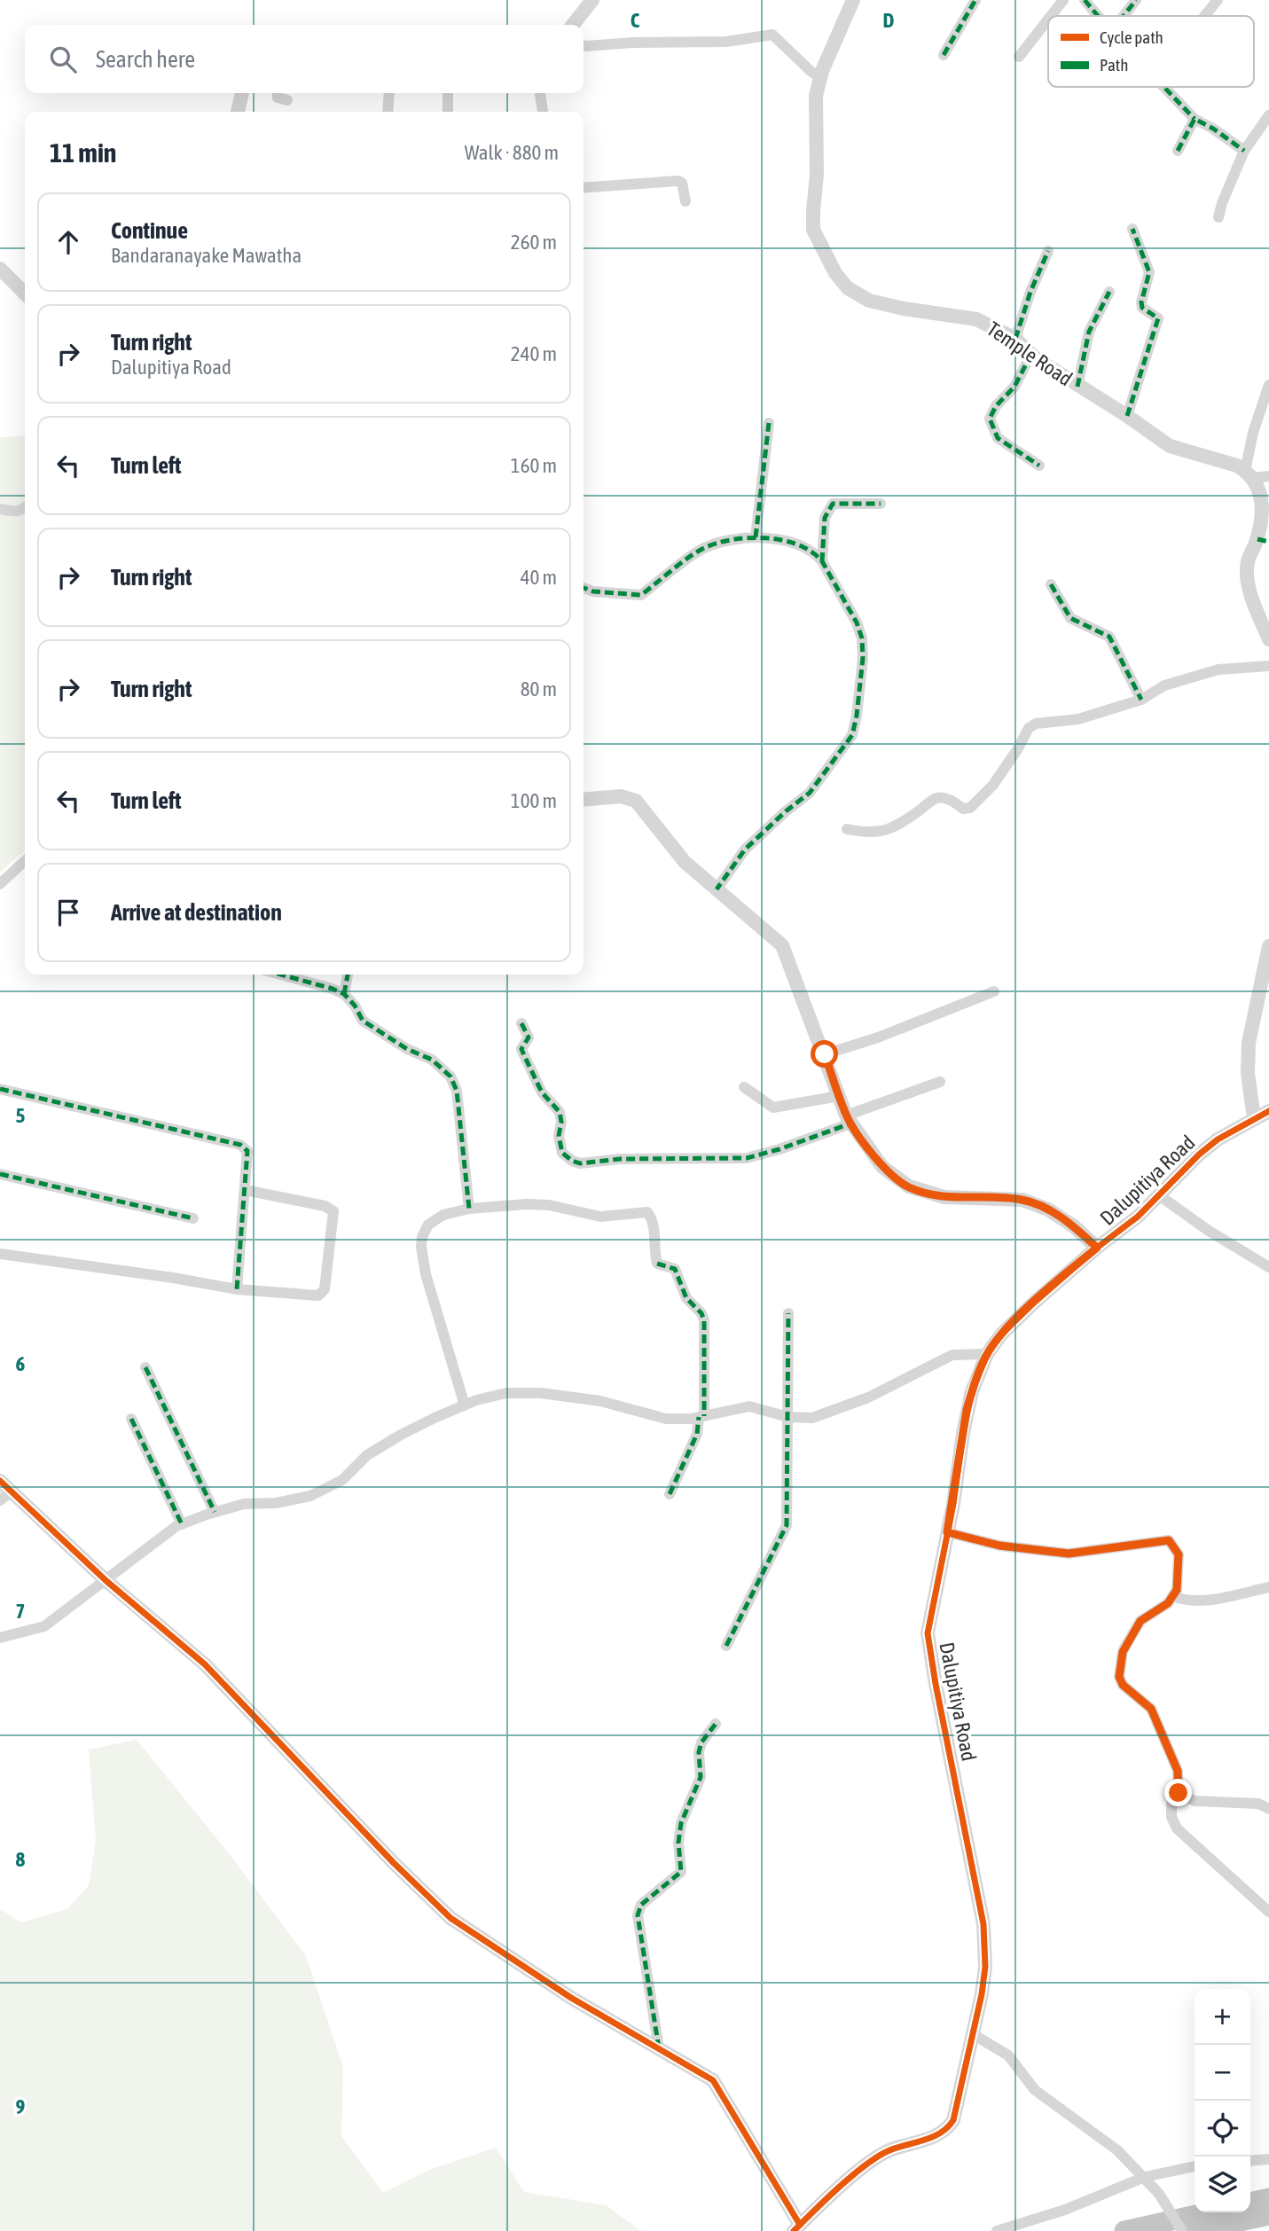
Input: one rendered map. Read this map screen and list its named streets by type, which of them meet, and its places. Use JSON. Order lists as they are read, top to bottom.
{
  "streets": {
    "street": ["Temple Road", "Dalupitiya Road"]
  },
  "legend": ["Cycle path", "Path"],
  "page": {
    "search": "Search here",
    "heading": ["11 min", "Walk · 880 m"],
    "list": [
      ["Continue", "Bandaranayake Mawatha", "260 m"],
      ["Turn right", "Dalupitiya Road", "240 m"],
      ["Turn left", "160 m"],
      ["Turn right", "40 m"],
      ["Turn right", "80 m"],
      ["Turn left", "100 m"],
      "Arrive at destination"
    ],
    "map_buttons": ["+", "−"]
  },
  "grid": {
    "columns": ["C", "D"],
    "rows": [
      "5",
      "6",
      "7",
      "8",
      "9"
    ]
  }
}
